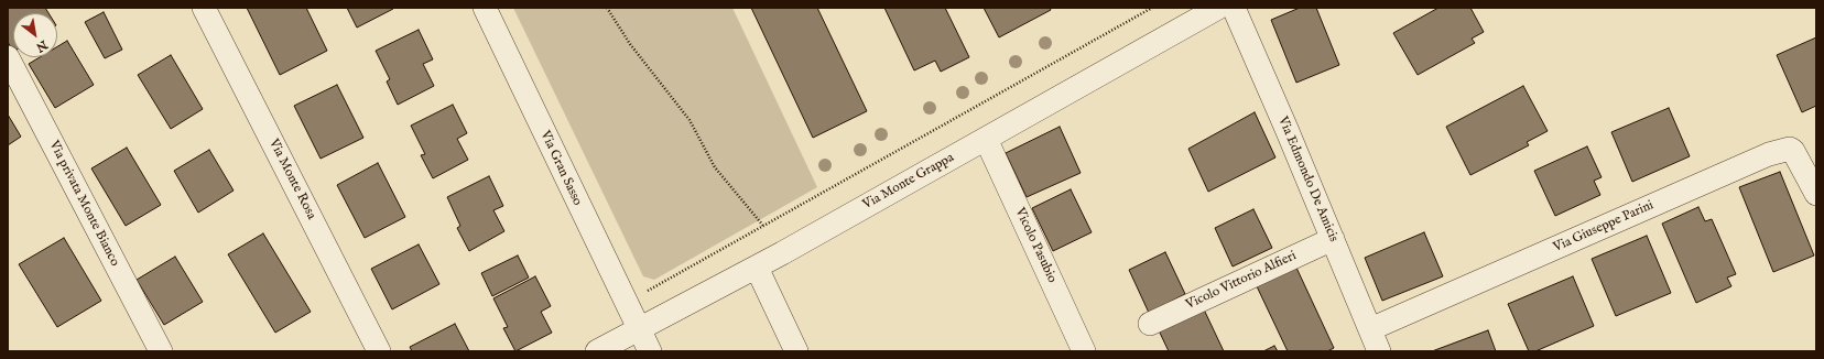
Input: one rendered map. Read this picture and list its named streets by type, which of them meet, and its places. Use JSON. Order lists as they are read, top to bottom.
{
  "streets": {
    "street": [
      "Via Gran Sasso",
      "Via Monte Rosa",
      "Via Edmondo De Amicis",
      "Via Monte Grappa",
      "Via privata Monte Bianco",
      "Via Giuseppe Parini",
      "Vicolo Pasubio",
      "Vicolo Vittorio Alfieri"
    ]
  },
  "crossings": [
    ["Via Gran Sasso", "Via Monte Grappa"],
    ["Via Edmondo De Amicis", "Via Giuseppe Parini"],
    ["Via Edmondo De Amicis", "Vicolo Vittorio Alfieri"],
    ["Via Monte Grappa", "Vicolo Pasubio"]
  ],
  "north": "bottom right"
}
